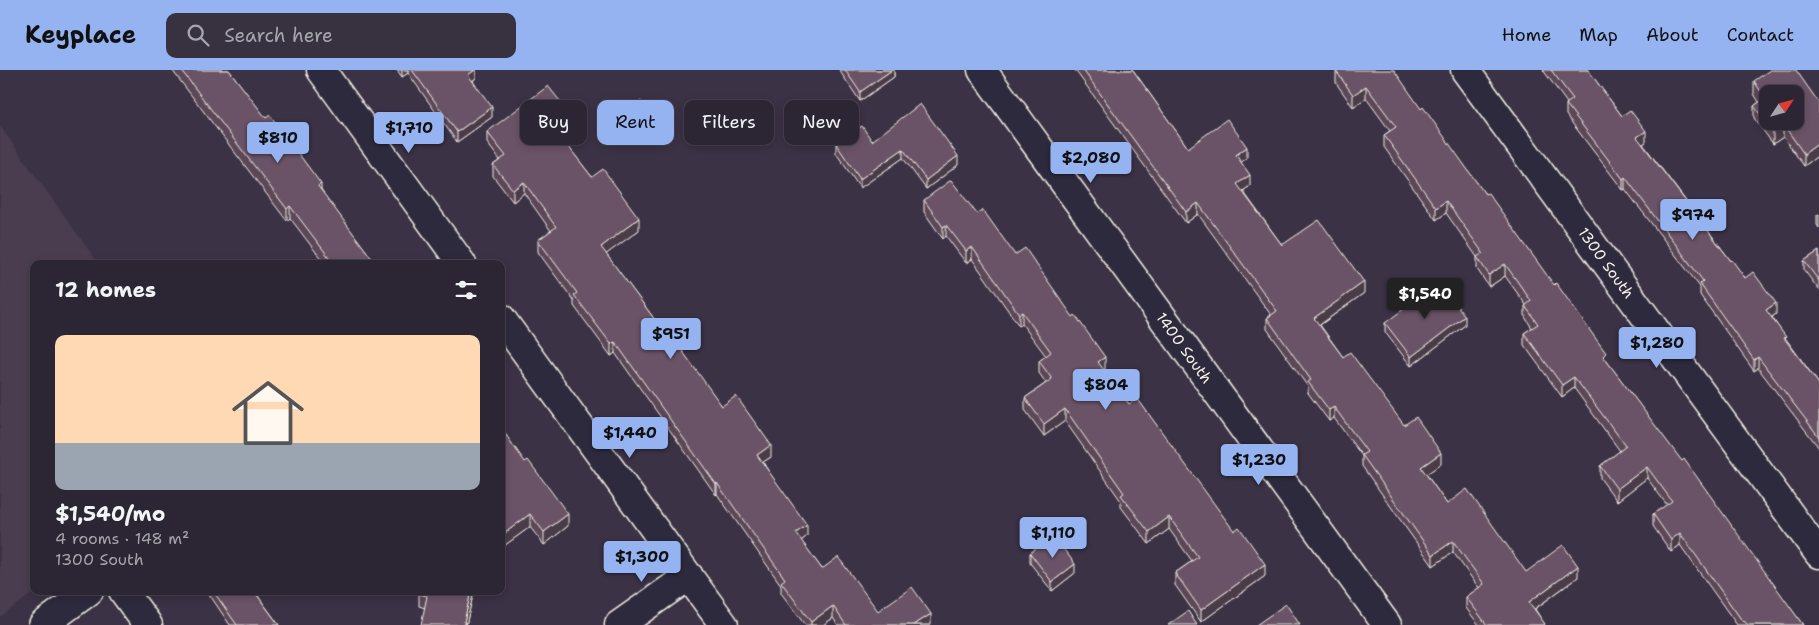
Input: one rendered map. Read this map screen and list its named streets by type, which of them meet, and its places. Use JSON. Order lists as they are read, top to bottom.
{
  "streets": {
    "street": ["1300 South", "1400 South"]
  },
  "north": "top right",
  "page": {
    "header": "Keyplace",
    "search": "Search here",
    "nav": [
      "Home",
      "Map",
      "About",
      "Contact"
    ],
    "chip": [
      "Buy",
      "Rent",
      "Filters",
      "New"
    ],
    "price": [
      "$1,710",
      "$810",
      "$2,080",
      "$974",
      "$1,540",
      "$951",
      "$1,280",
      "$804",
      "$1,440",
      "$1,230",
      "$1,110",
      "$1,300"
    ],
    "heading": "12 homes",
    "list": [
      {
        "name": "$1,540/mo",
        "note": "4 rooms · 148 m² · 1300 South"
      }
    ]
  }
}
